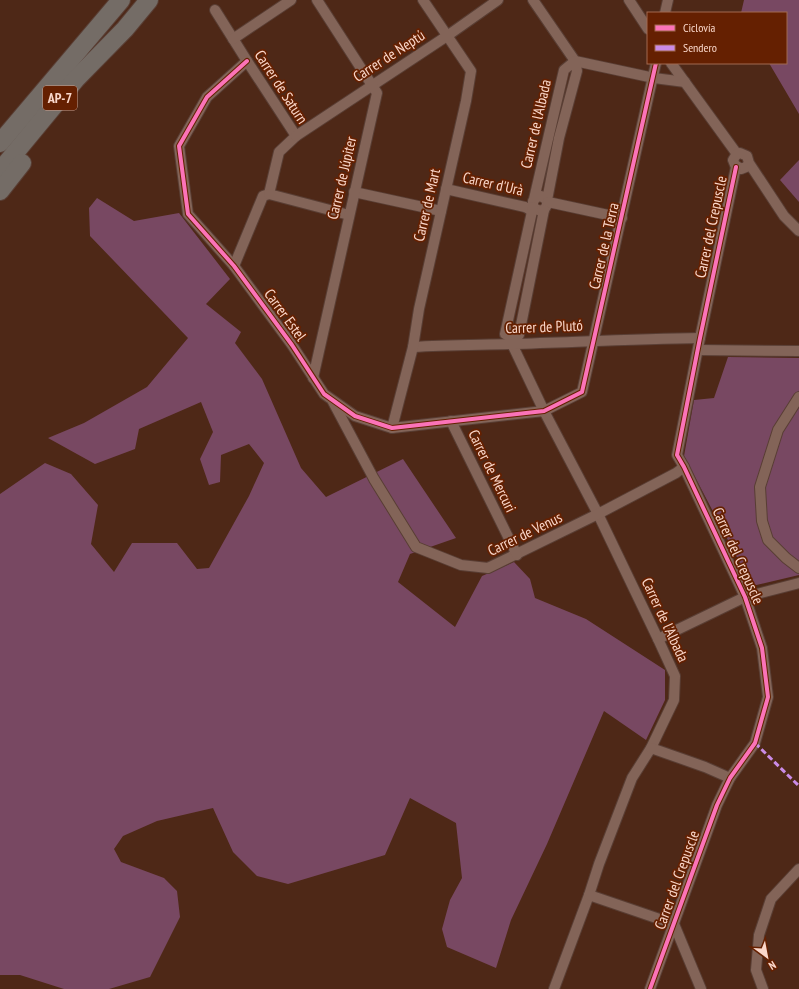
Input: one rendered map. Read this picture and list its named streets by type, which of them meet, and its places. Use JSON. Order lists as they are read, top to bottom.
{
  "streets": {
    "highway": ["AP-7"],
    "street": [
      "Carrer de Neptú",
      "Carrer de Saturn",
      "Carrer de l'Albada",
      "Carrer de Júpiter",
      "Carrer d'Urà",
      "Carrer de Mart",
      "Carrer del Crepuscle",
      "Carrer de la Terra",
      "Carrer Estel",
      "Carrer de Plutó",
      "Carrer de Mercuri",
      "Carrer de Venus"
    ]
  },
  "crossings": [
    ["Carrer de Neptú", "Carrer de Saturn"],
    ["Carrer de Neptú", "Carrer de Júpiter"],
    ["Carrer de Neptú", "Carrer de Mart"],
    ["Carrer de Saturn", "Carrer Estel"],
    ["Carrer de l'Albada", "Carrer d'Urà"],
    ["Carrer de l'Albada", "Carrer de la Terra"],
    ["Carrer de l'Albada", "Carrer Estel"],
    ["Carrer de l'Albada", "Carrer de Plutó"],
    ["Carrer de l'Albada", "Carrer de Venus"],
    ["Carrer de Júpiter", "Carrer Estel"],
    ["Carrer d'Urà", "Carrer de Mart"],
    ["Carrer de Mart", "Carrer Estel"],
    ["Carrer de Mart", "Carrer de Plutó"],
    ["Carrer del Crepuscle", "Carrer de Plutó"],
    ["Carrer del Crepuscle", "Carrer de Venus"],
    ["Carrer de la Terra", "Carrer Estel"],
    ["Carrer de la Terra", "Carrer de Plutó"],
    ["Carrer Estel", "Carrer de Mercuri"],
    ["Carrer Estel", "Carrer de Venus"],
    ["Carrer de Mercuri", "Carrer de Venus"]
  ],
  "legend": ["Ciclovía", "Sendero"],
  "north": "bottom right"
}
